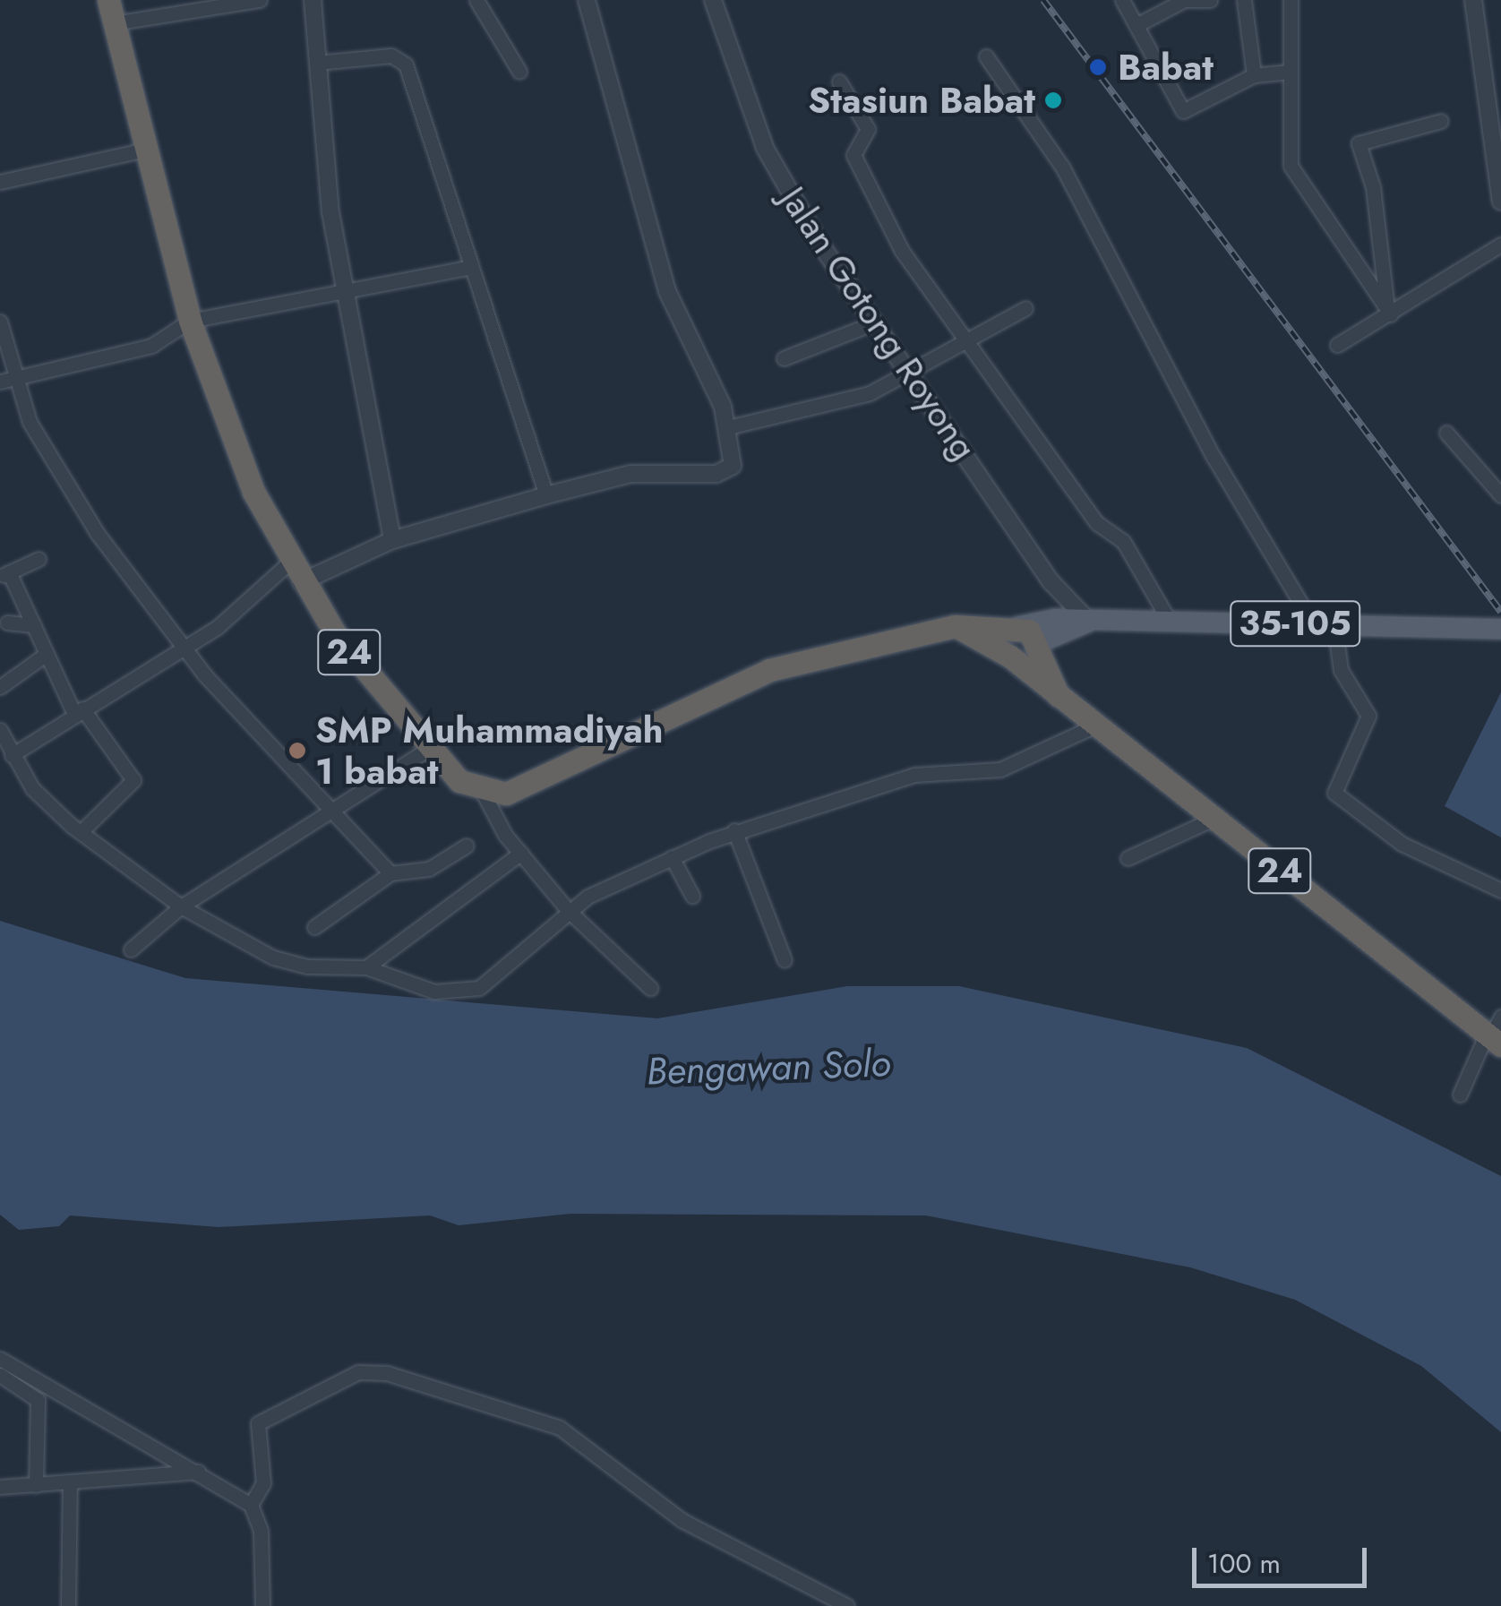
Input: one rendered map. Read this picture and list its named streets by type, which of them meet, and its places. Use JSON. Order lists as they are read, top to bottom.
{
  "streets": {
    "highway": ["24"],
    "main road": ["35-105"],
    "street": ["Jalan Gotong Royong"]
  },
  "crossings": [
    ["Jalan Gotong Royong", "35-105"],
    ["35-105", "24"]
  ],
  "water": ["Bengawan Solo"],
  "places": ["Babat", "Stasiun Babat", "SMP Muhammadiyah 1 babat"],
  "scale_bar": "100 m"
}
